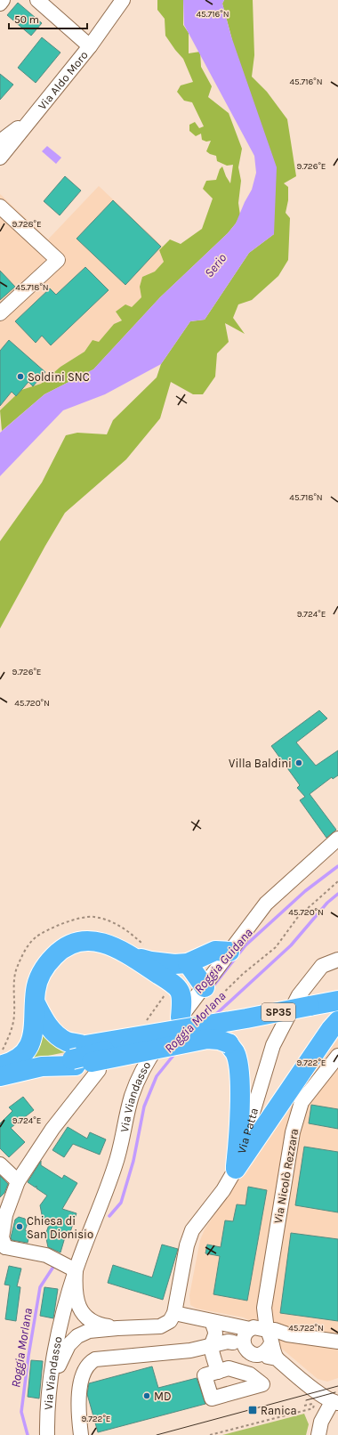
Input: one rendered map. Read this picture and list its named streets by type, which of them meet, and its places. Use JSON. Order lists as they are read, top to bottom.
{
  "streets": {
    "highway": ["SP35"],
    "street": [
      "Via Aldo Moro",
      "Via Viandasso",
      "Via Patta",
      "Via Nicolò Rezzara"
    ]
  },
  "water": ["Serio", "Roggia Guidana", "Roggia Morlana"],
  "places": {
    "other": [
      "Soldini SNC",
      "Villa Baldini",
      "Chiesa di San Dionisio",
      "MD"
    ],
    "transit": ["Ranica"]
  },
  "scale_bar": "50 m",
  "coordinates": [
    "45.716°N",
    "9.726°E",
    "9.728°E",
    "45.718°N",
    "9.724°E",
    "45.720°N",
    "9.722°E",
    "45.722°N"
  ]
}
